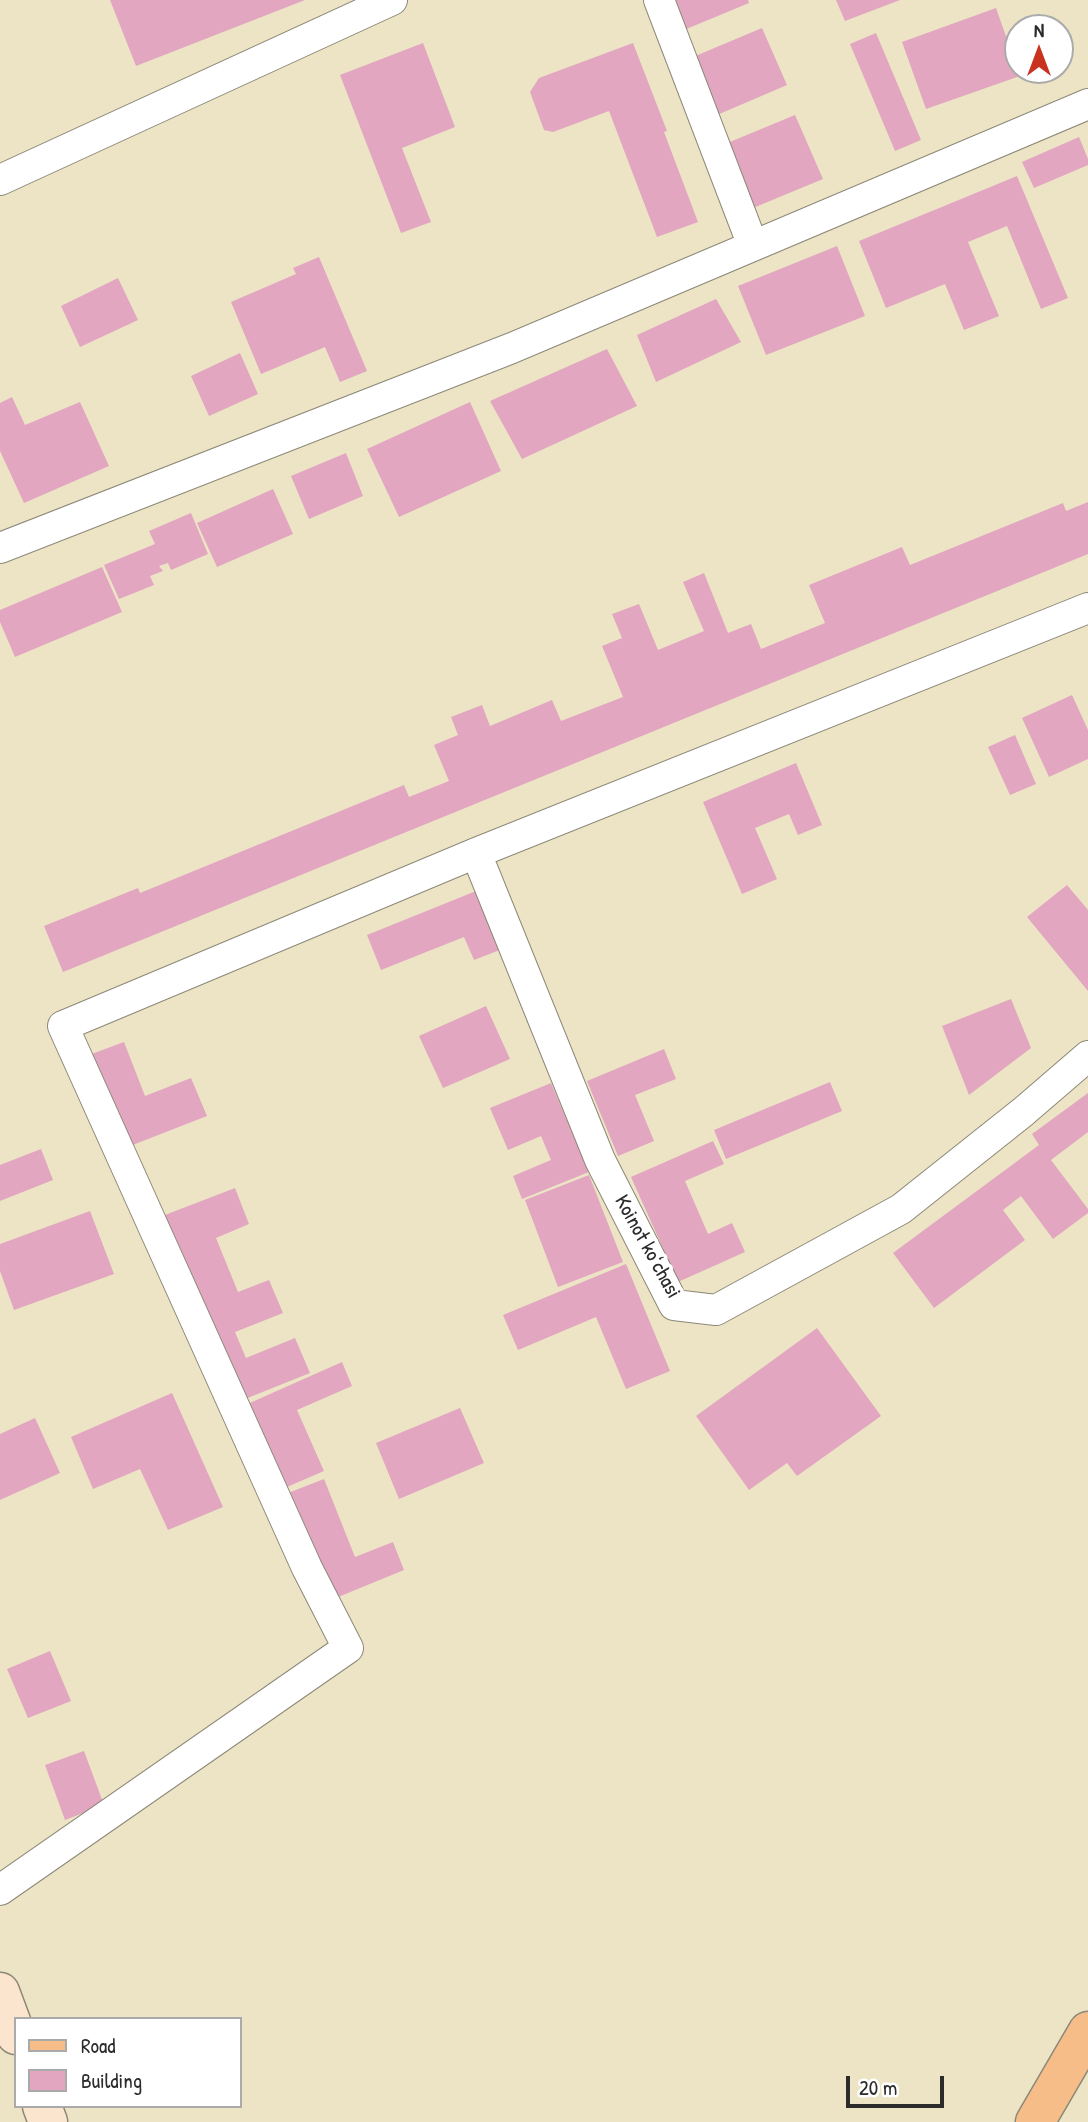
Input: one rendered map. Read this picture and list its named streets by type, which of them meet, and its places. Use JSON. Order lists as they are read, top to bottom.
{
  "streets": {
    "street": ["Koinot koʻchasi"]
  },
  "legend": ["Road", "Building"],
  "scale_bar": "20 m",
  "north": "top"
}
